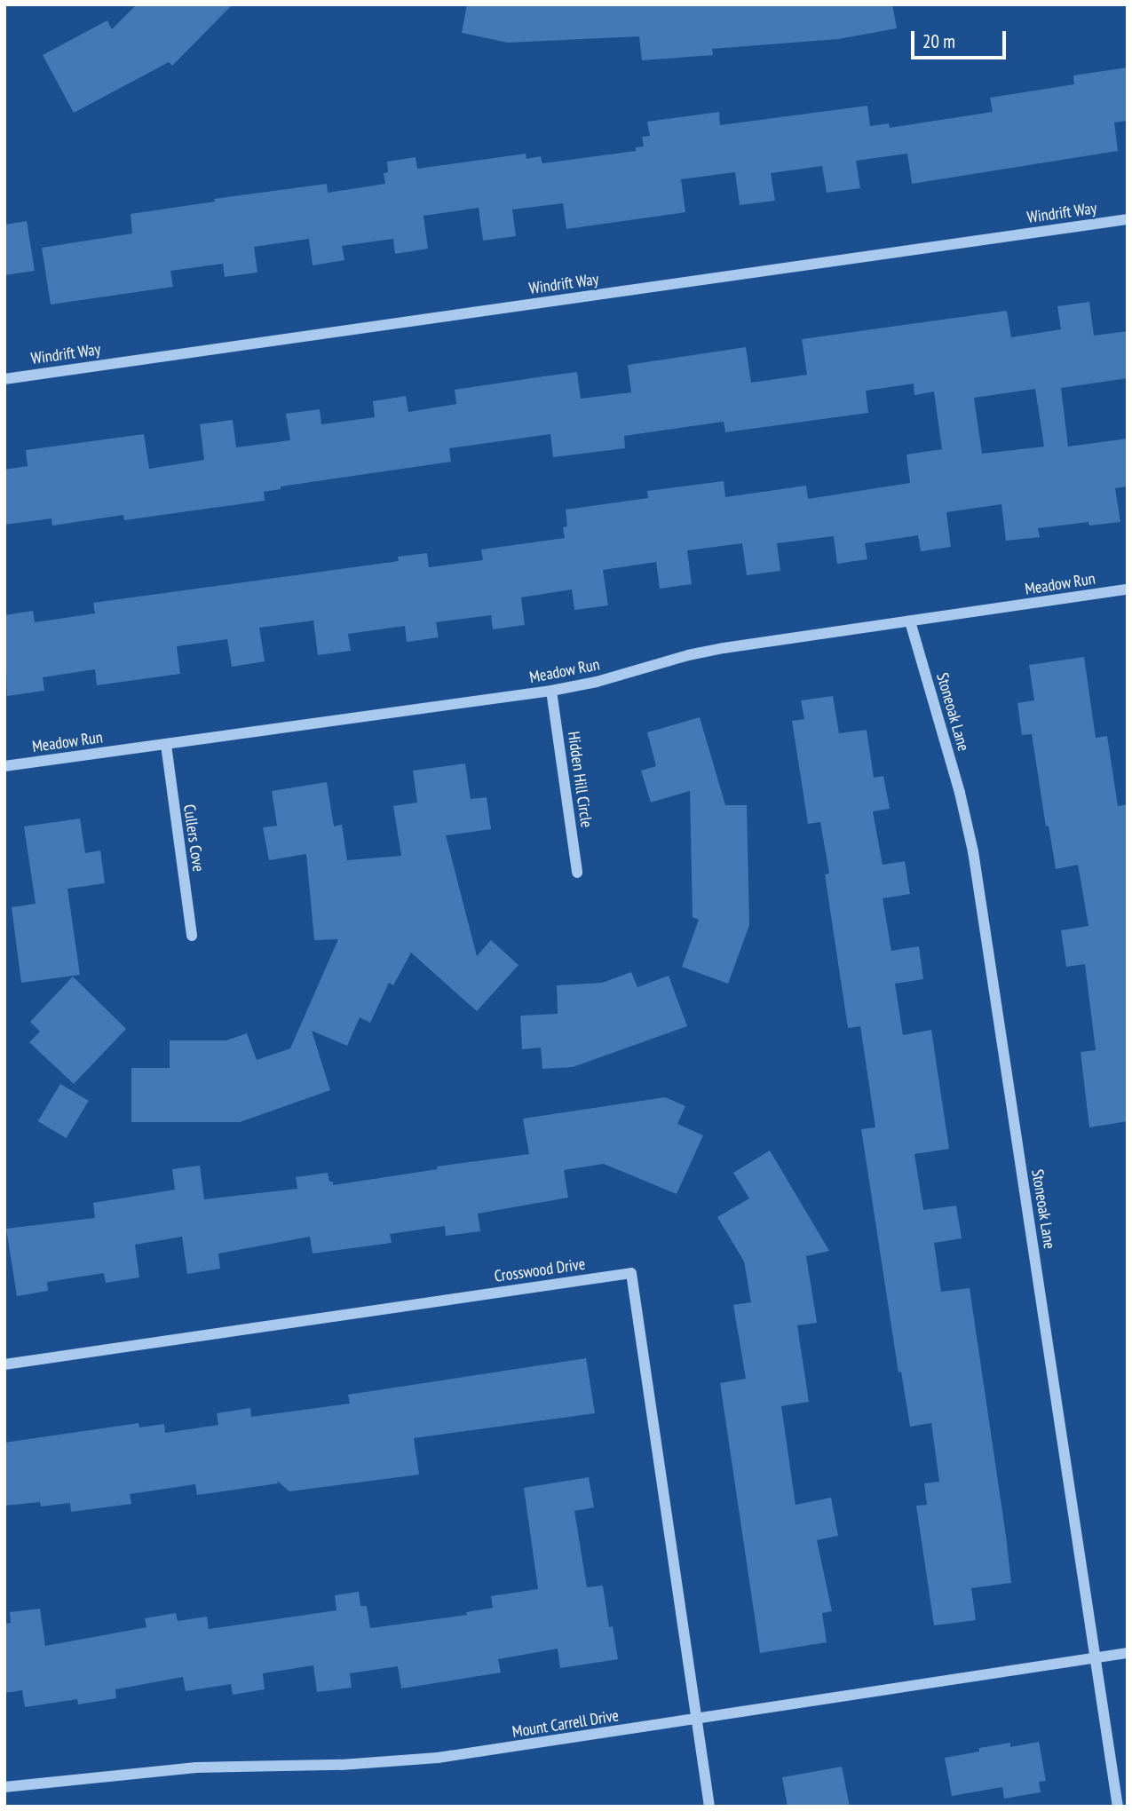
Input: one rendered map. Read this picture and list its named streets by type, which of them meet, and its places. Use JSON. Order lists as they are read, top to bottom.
{
  "streets": {
    "street": [
      "Windrift Way",
      "Meadow Run",
      "Stoneoak Lane",
      "Hidden Hill Circle",
      "Cullers Cove",
      "Crosswood Drive",
      "Mount Carrell Drive"
    ]
  },
  "crossings": [
    ["Meadow Run", "Stoneoak Lane"],
    ["Meadow Run", "Hidden Hill Circle"],
    ["Meadow Run", "Cullers Cove"],
    ["Stoneoak Lane", "Mount Carrell Drive"],
    ["Crosswood Drive", "Mount Carrell Drive"]
  ],
  "scale_bar": "20 m"
}
